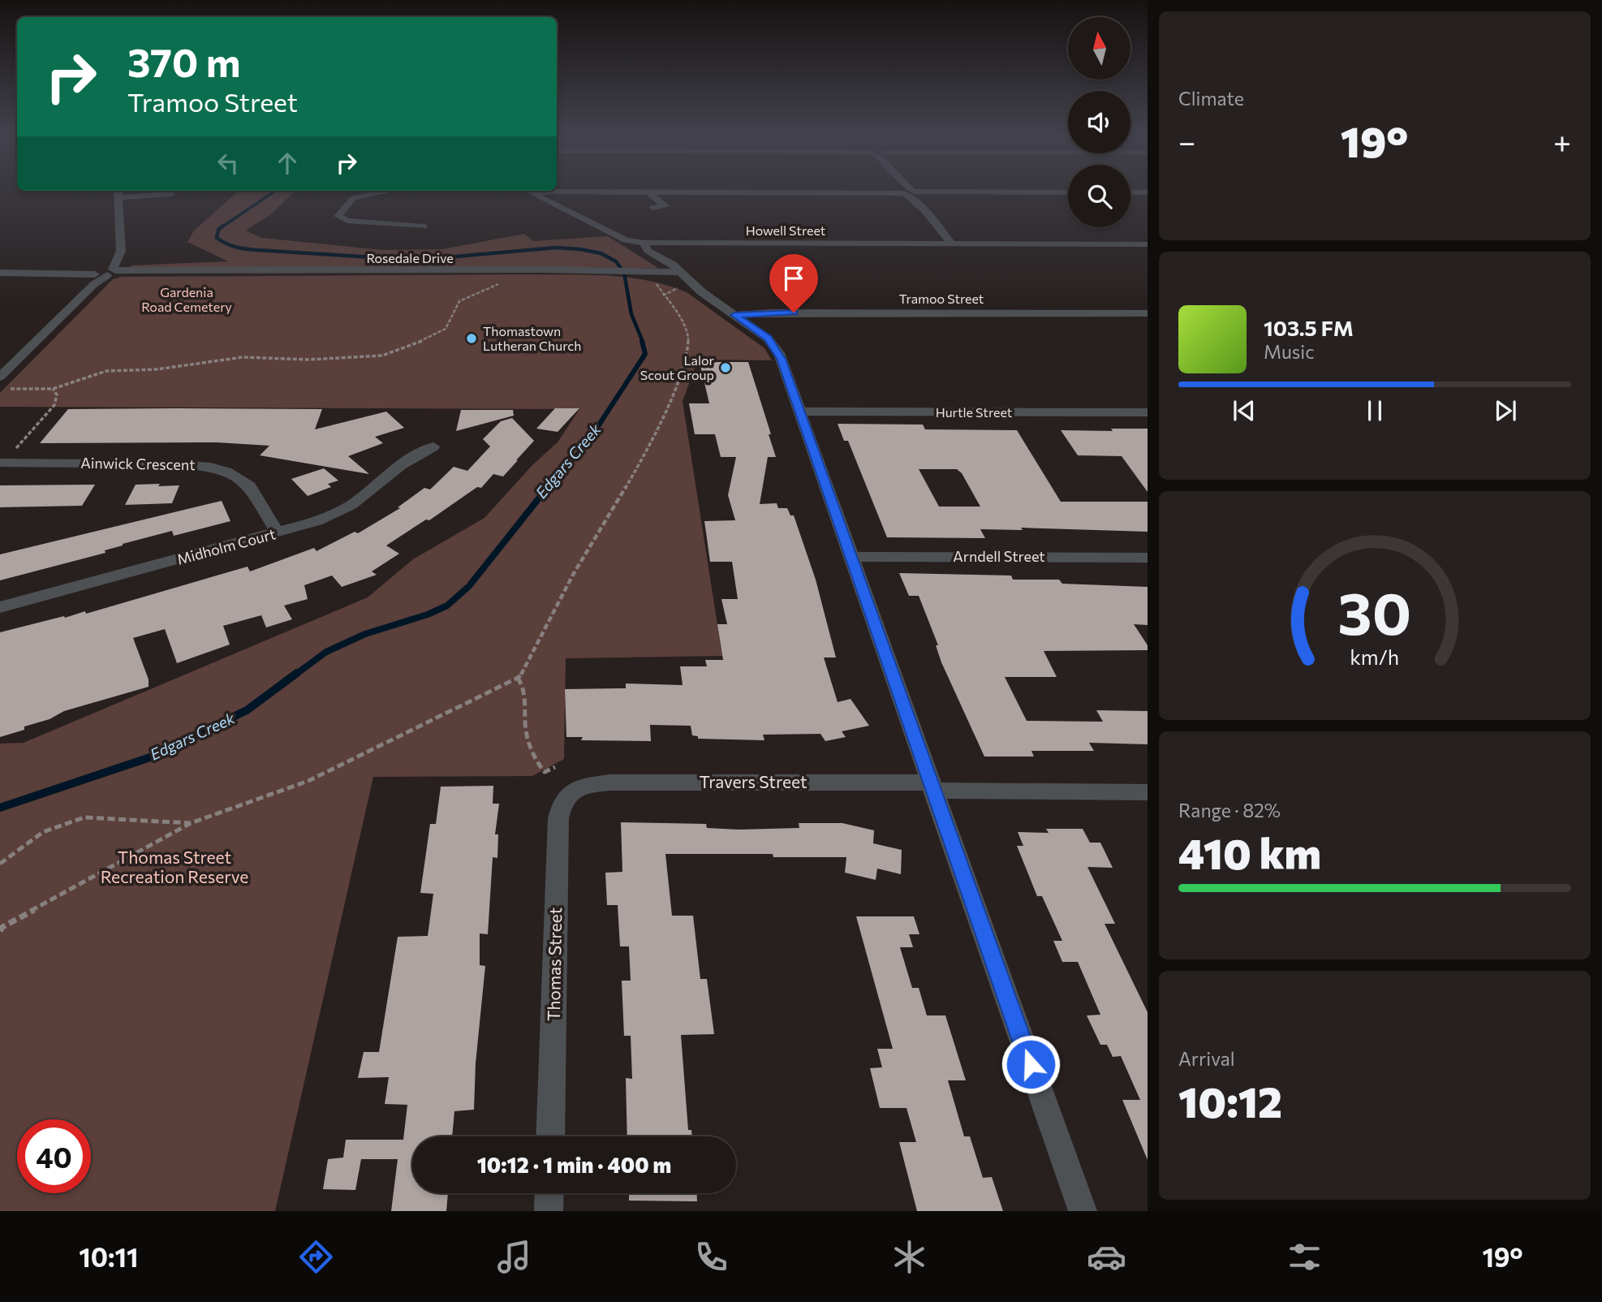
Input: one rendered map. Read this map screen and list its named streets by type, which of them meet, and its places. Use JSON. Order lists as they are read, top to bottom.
{
  "streets": {
    "street": [
      "Howell Street",
      "Rosedale Drive",
      "Tramoo Street",
      "Hurtle Street",
      "Ainwick Crescent",
      "Midholm Court",
      "Arndell Street",
      "Travers Street",
      "Thomas Street"
    ]
  },
  "crossings": [
    ["Ainwick Crescent", "Midholm Court"],
    ["Travers Street", "Thomas Street"]
  ],
  "water": ["Edgars Creek"],
  "parks": ["Gardenia Road Cemetery", "Thomas Street Recreation Reserve"],
  "places": ["Thomastown Lutheran Church", "Lalor Scout Group"],
  "north": "top",
  "page": {
    "tile": [
      "Climate",
      ["Range · 82%", "410 km"],
      ["Arrival", "10:12"]
    ],
    "turn": ["370 m", "Tramoo Street"],
    "heat": ["−", "19°", "+"],
    "song": ["103.5 FM", "Music"],
    "limit": "40",
    "trip": "10:12 · 1 min · 400 m",
    "tabs": ["10:11", "19°"],
    "gauge": ["30", "km/h"]
  }
}
